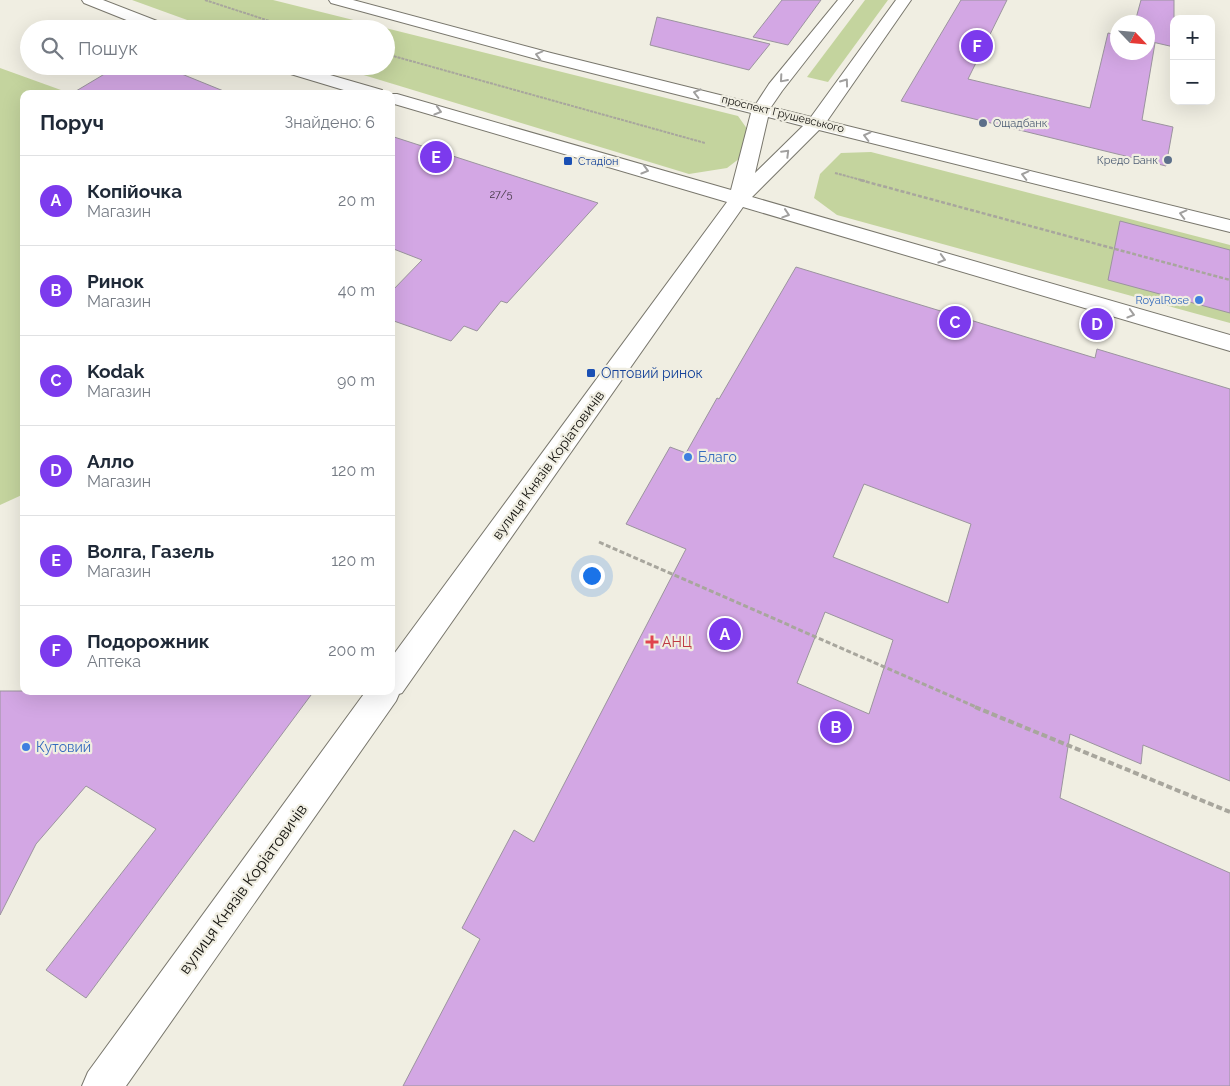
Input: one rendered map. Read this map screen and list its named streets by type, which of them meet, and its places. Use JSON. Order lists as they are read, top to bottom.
{
  "streets": {
    "main road": ["проспект Грушевського", "вулиця Князів Коріатовичів"]
  },
  "crossings": [
    ["проспект Грушевського", "вулиця Князів Коріатовичів"]
  ],
  "places": {
    "other": [
      "Ощадбанк",
      "Кредо Банк",
      "RoyalRose",
      "Благо",
      "Кутовий"
    ],
    "transit": ["Стадіон", "Оптовий ринок"],
    "health": ["АНЦ"]
  },
  "house_numbers": ["27/5"],
  "north": "bottom right",
  "page": {
    "map_buttons": ["+", "−"],
    "search": "Пошук",
    "pins": [
      "F",
      "E",
      "C",
      "D",
      "A",
      "B"
    ],
    "heading": ["Поруч", "Знайдено: 6"],
    "list": [
      {
        "mark": "A",
        "name": "Копійочка",
        "note": "Магазин",
        "value": "20 m"
      },
      {
        "mark": "B",
        "name": "Ринок",
        "note": "Магазин",
        "value": "40 m"
      },
      {
        "mark": "C",
        "name": "Kodak",
        "note": "Магазин",
        "value": "90 m"
      },
      {
        "mark": "D",
        "name": "Алло",
        "note": "Магазин",
        "value": "120 m"
      },
      {
        "mark": "E",
        "name": "Волга, Газель",
        "note": "Магазин",
        "value": "120 m"
      },
      {
        "mark": "F",
        "name": "Подорожник",
        "note": "Аптека",
        "value": "200 m"
      }
    ]
  }
}
